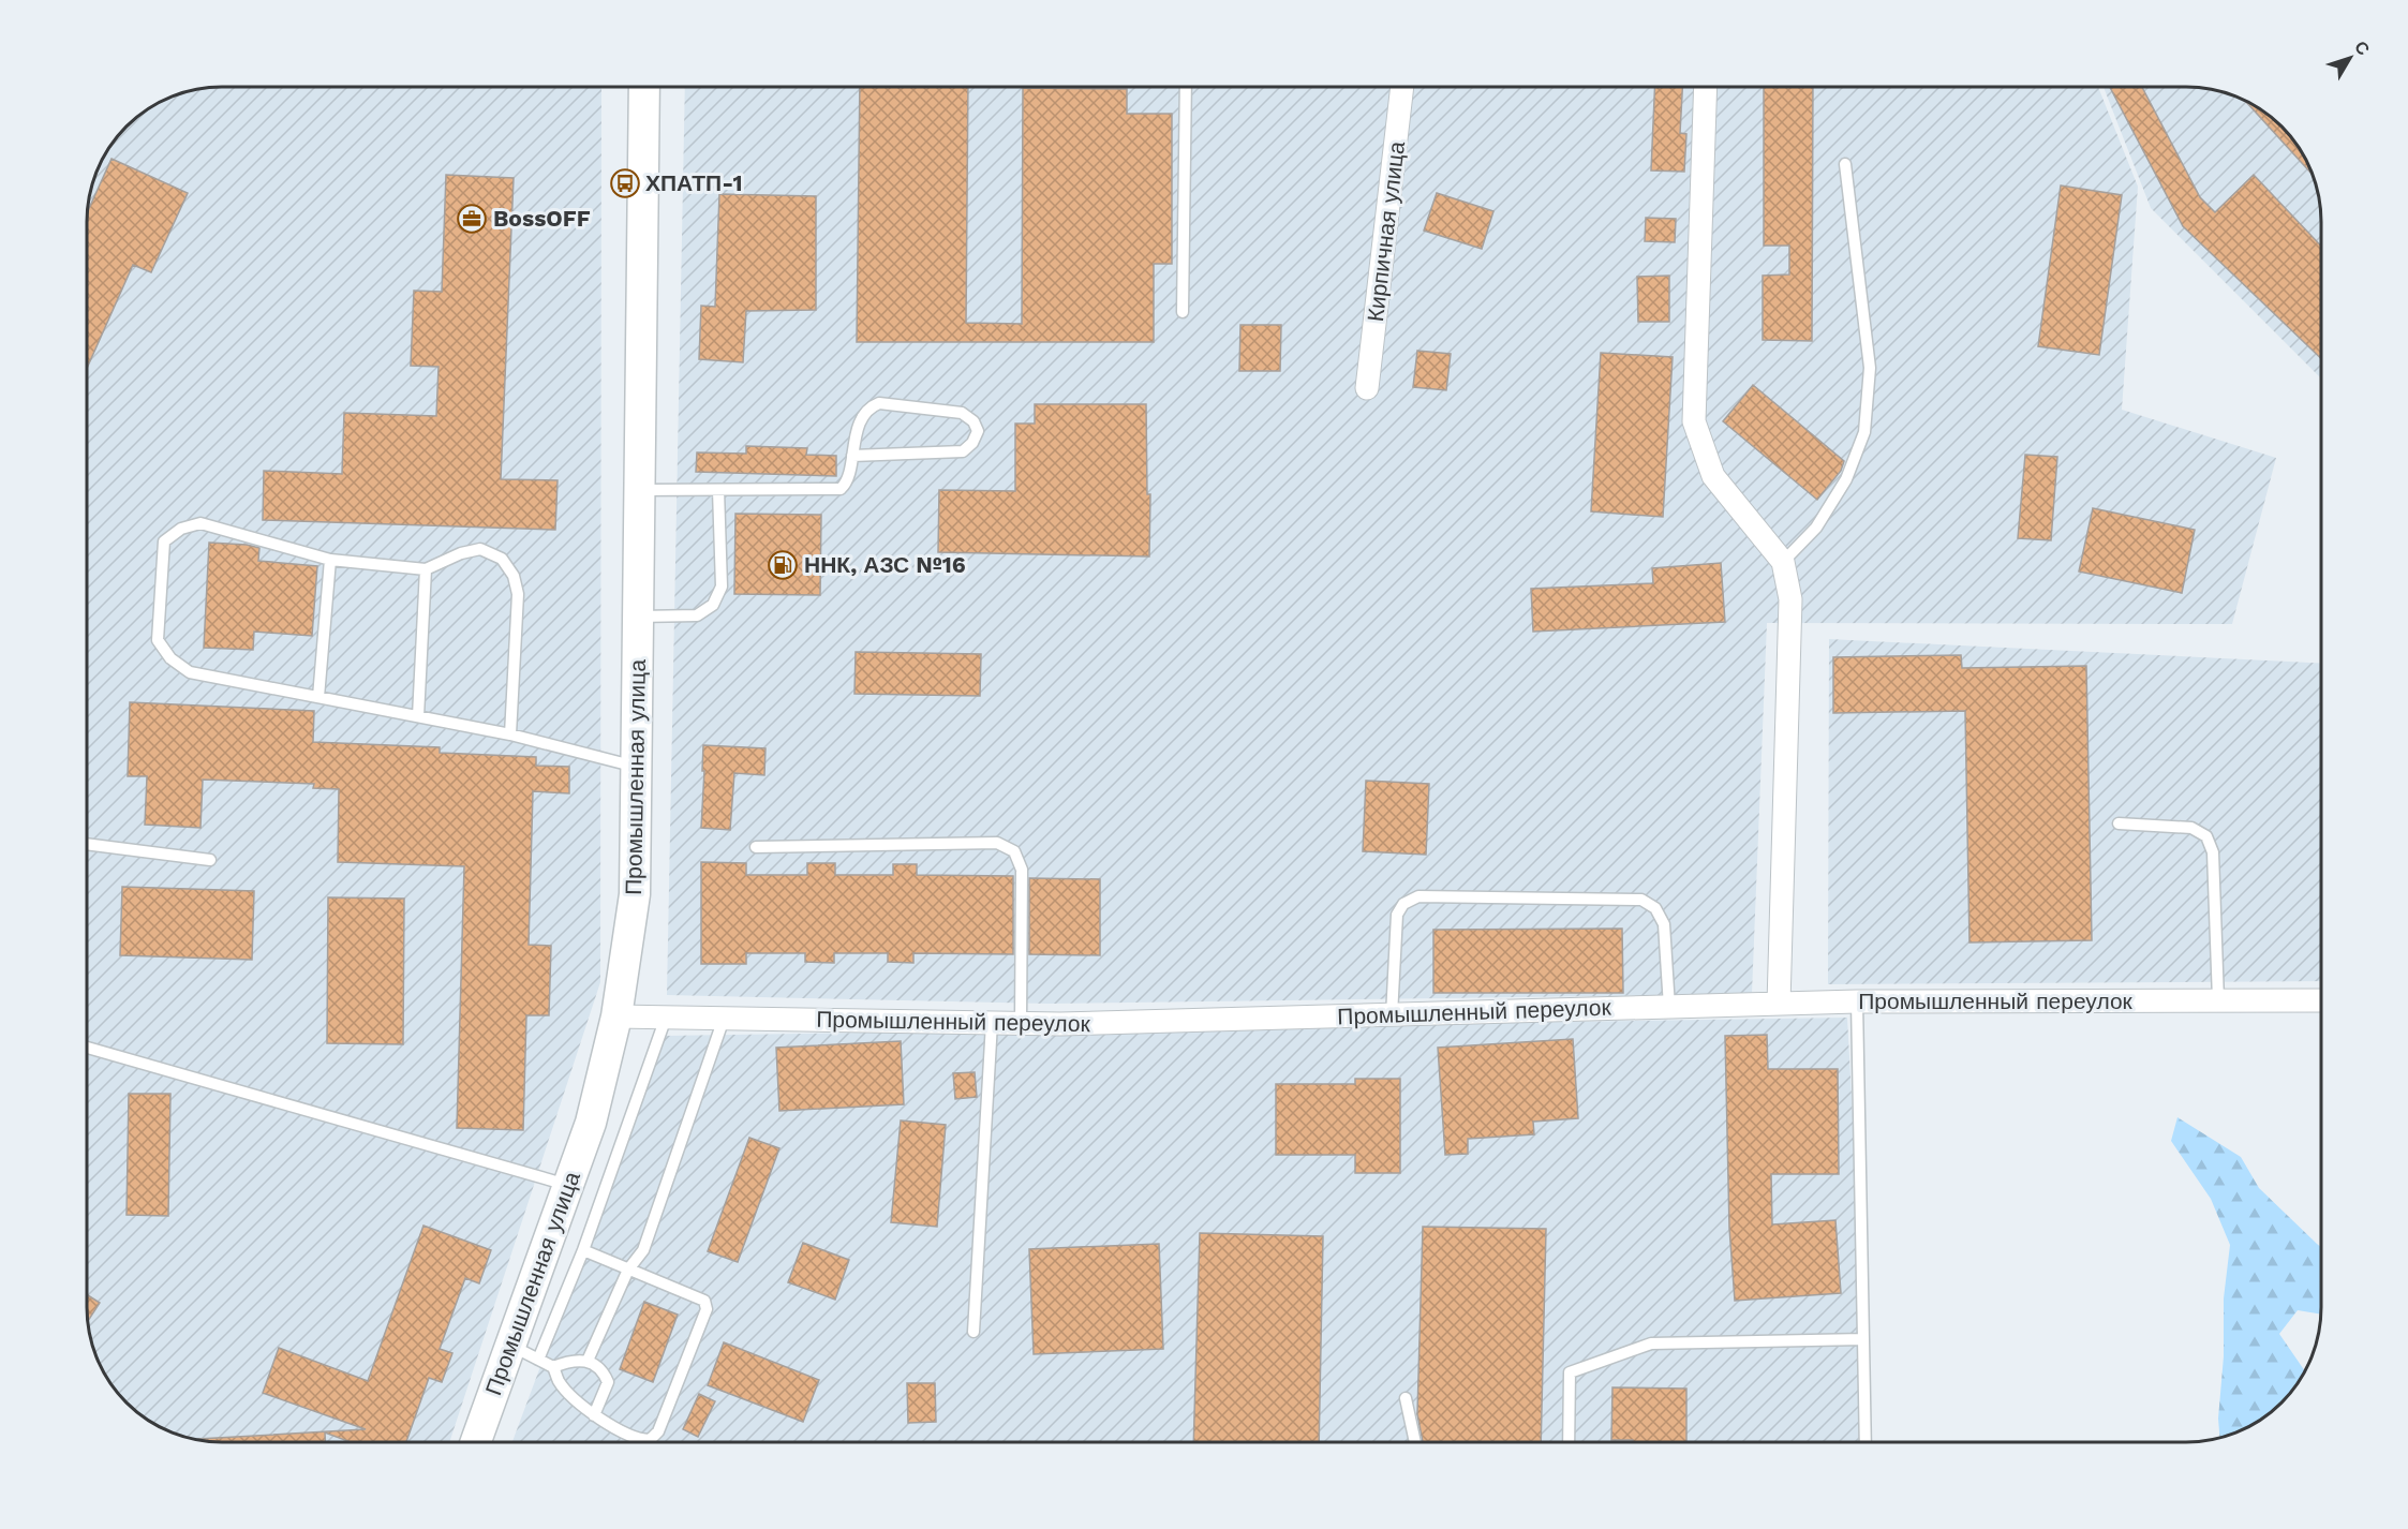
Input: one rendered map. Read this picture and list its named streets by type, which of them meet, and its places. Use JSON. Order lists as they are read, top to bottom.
{
  "streets": {
    "street": ["Кирпичная улица", "Промышленная улица", "Промышленный переулок"]
  },
  "crossings": [
    ["Промышленная улица", "Промышленный переулок"]
  ],
  "places": {
    "bus stop": ["ХПАТП-1"],
    "office": ["BossOFF"],
    "fuel station": ["ННК, АЗС №16"]
  },
  "north": "top right"
}
